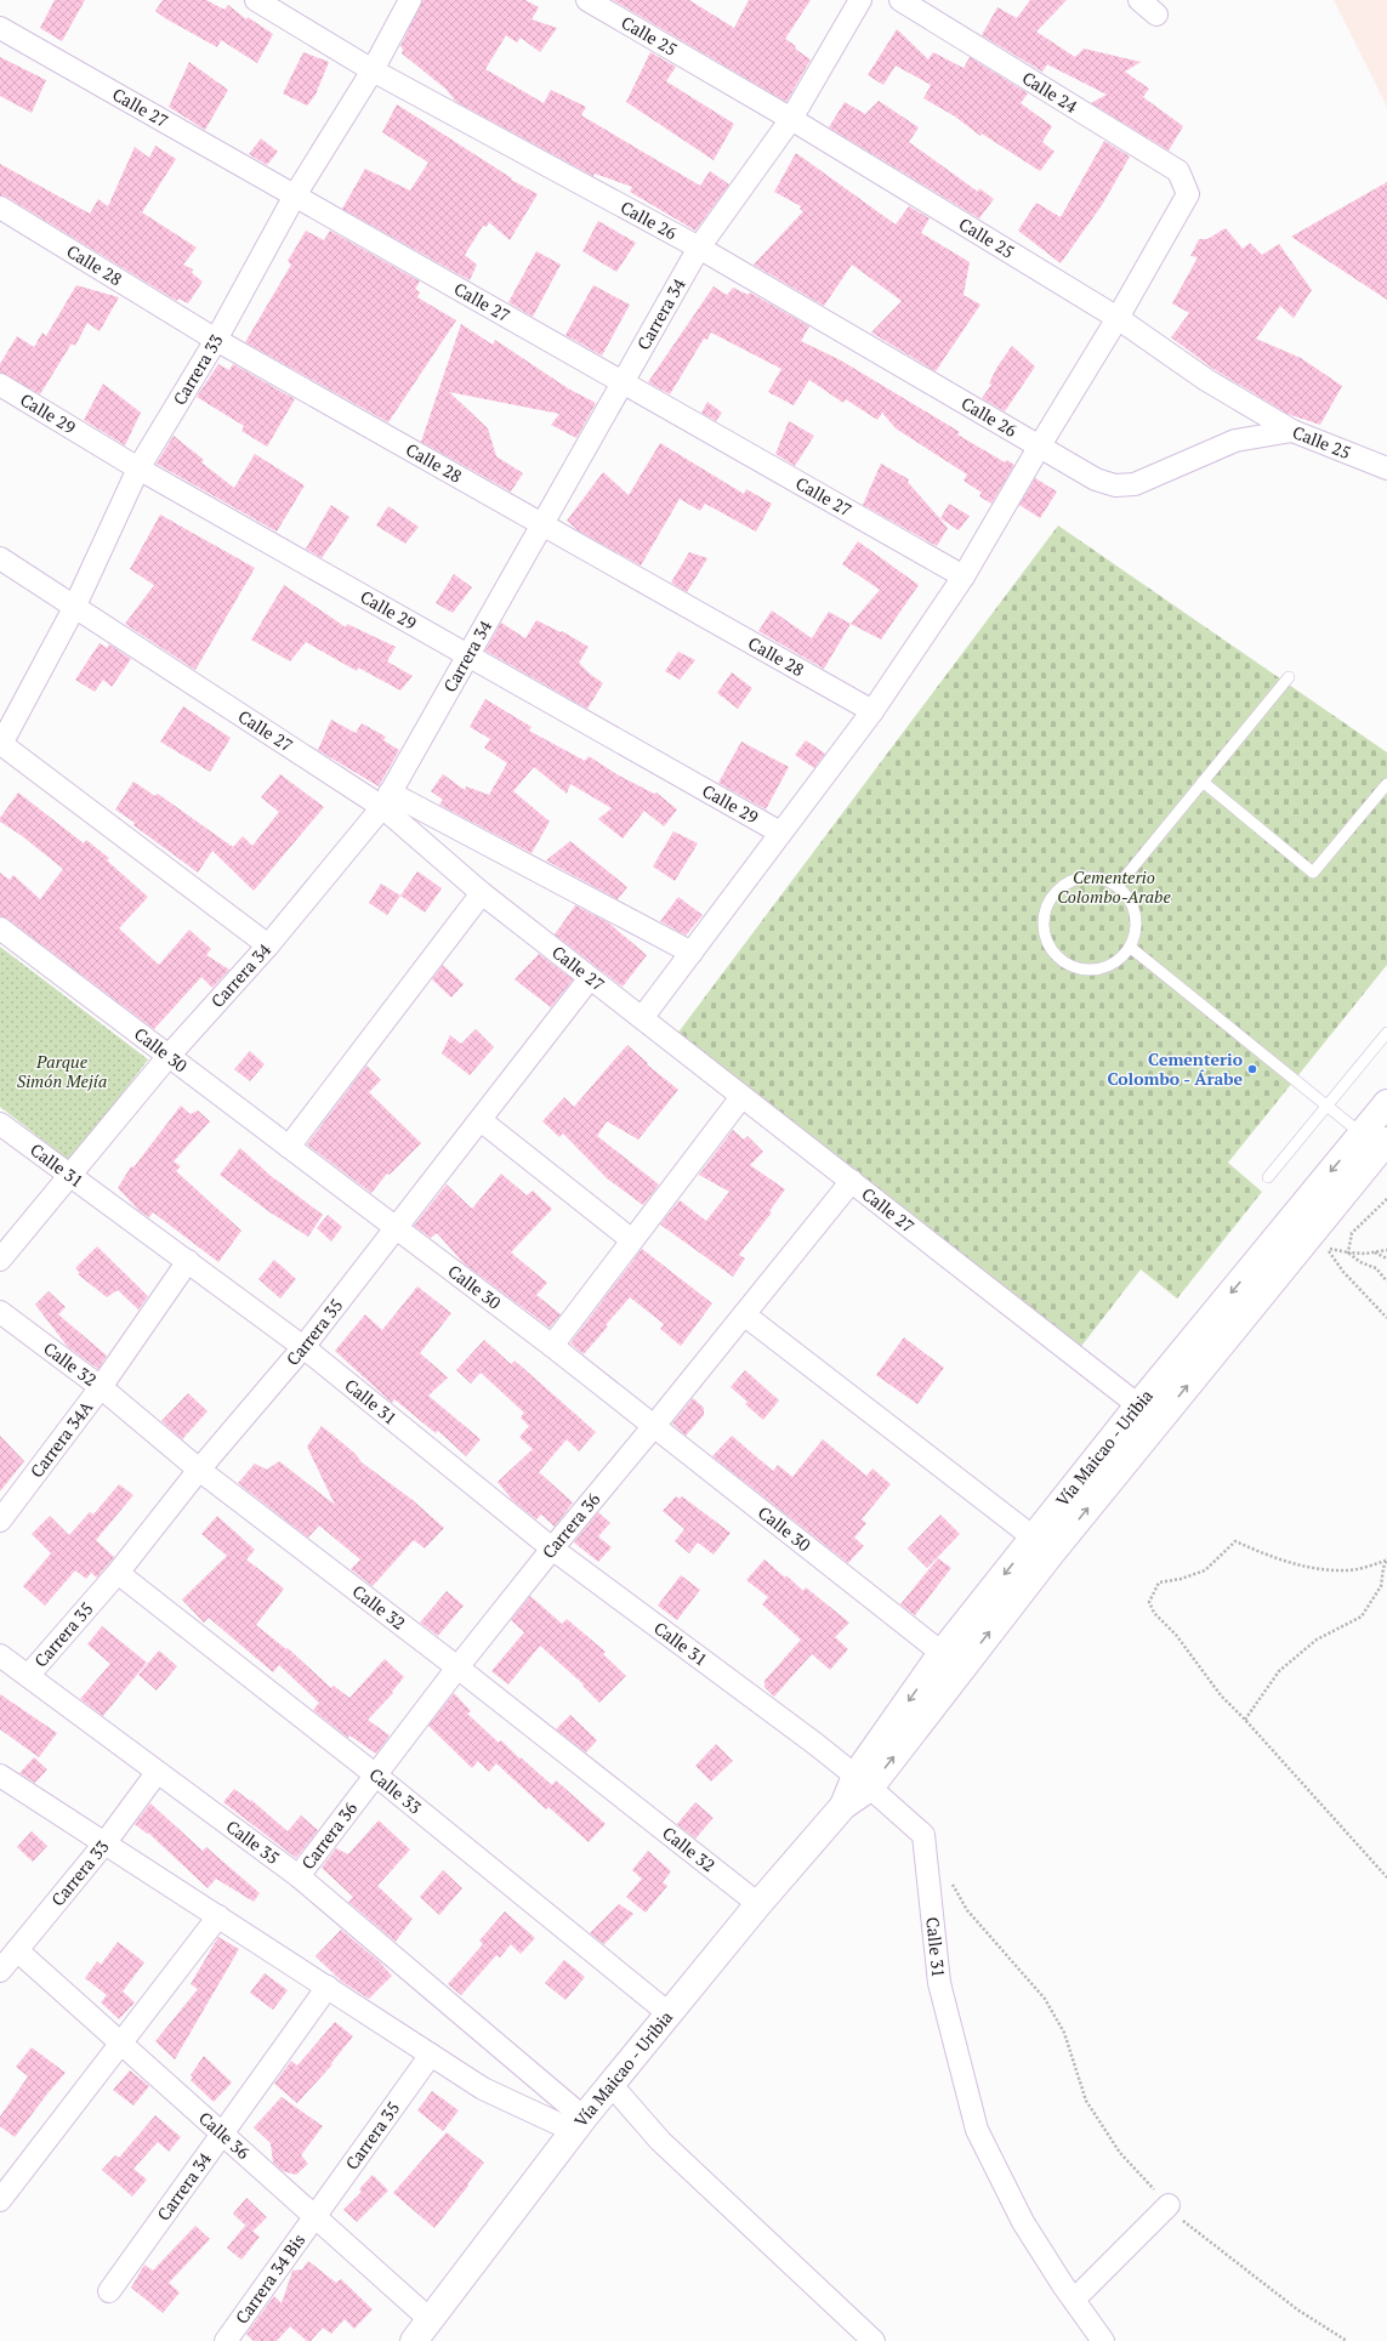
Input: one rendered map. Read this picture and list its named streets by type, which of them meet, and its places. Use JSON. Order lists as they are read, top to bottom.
{
  "streets": {
    "street": [
      "Calle 25",
      "Calle 24",
      "Calle 27",
      "Calle 26",
      "Calle 28",
      "Carrera 34",
      "Carrera 33",
      "Calle 29",
      "Calle 30",
      "Calle 31",
      "Carrera 35",
      "Calle 32",
      "Carrera 34A",
      "Vía Maicao - Uribia",
      "Carrera 36",
      "Calle 33",
      "Calle 35",
      "Calle 36",
      "Carrera 34 Bis"
    ]
  },
  "crossings": [
    ["Calle 25", "Calle 24"],
    ["Calle 25", "Calle 26"],
    ["Calle 25", "Carrera 34"],
    ["Calle 27", "Carrera 34"],
    ["Calle 27", "Carrera 33"],
    ["Calle 27", "Carrera 35"],
    ["Calle 27", "Vía Maicao - Uribia"],
    ["Calle 27", "Carrera 36"],
    ["Calle 26", "Carrera 34"],
    ["Calle 26", "Carrera 33"],
    ["Calle 28", "Carrera 34"],
    ["Calle 28", "Carrera 33"],
    ["Carrera 34", "Calle 29"],
    ["Carrera 34", "Calle 30"],
    ["Carrera 34", "Calle 31"],
    ["Carrera 34", "Calle 36"],
    ["Carrera 33", "Calle 29"],
    ["Carrera 33", "Calle 35"],
    ["Carrera 33", "Calle 36"],
    ["Calle 30", "Carrera 35"],
    ["Calle 30", "Vía Maicao - Uribia"],
    ["Calle 30", "Carrera 36"],
    ["Calle 31", "Carrera 35"],
    ["Calle 31", "Carrera 34A"],
    ["Calle 31", "Vía Maicao - Uribia"],
    ["Calle 31", "Carrera 36"],
    ["Carrera 35", "Calle 32"],
    ["Carrera 35", "Calle 33"],
    ["Carrera 35", "Calle 35"],
    ["Carrera 35", "Calle 36"],
    ["Carrera 35", "Carrera 34 Bis"],
    ["Calle 32", "Carrera 34A"],
    ["Calle 32", "Vía Maicao - Uribia"],
    ["Calle 32", "Carrera 36"],
    ["Vía Maicao - Uribia", "Calle 33"],
    ["Vía Maicao - Uribia", "Calle 35"],
    ["Vía Maicao - Uribia", "Calle 36"],
    ["Carrera 36", "Calle 33"],
    ["Carrera 36", "Calle 35"],
    ["Calle 36", "Carrera 34 Bis"]
  ],
  "parks": ["Cementerio Colombo-Arabe", "Parque Simón Mejía"],
  "places": ["Cementerio Colombo - Árabe"]
}
